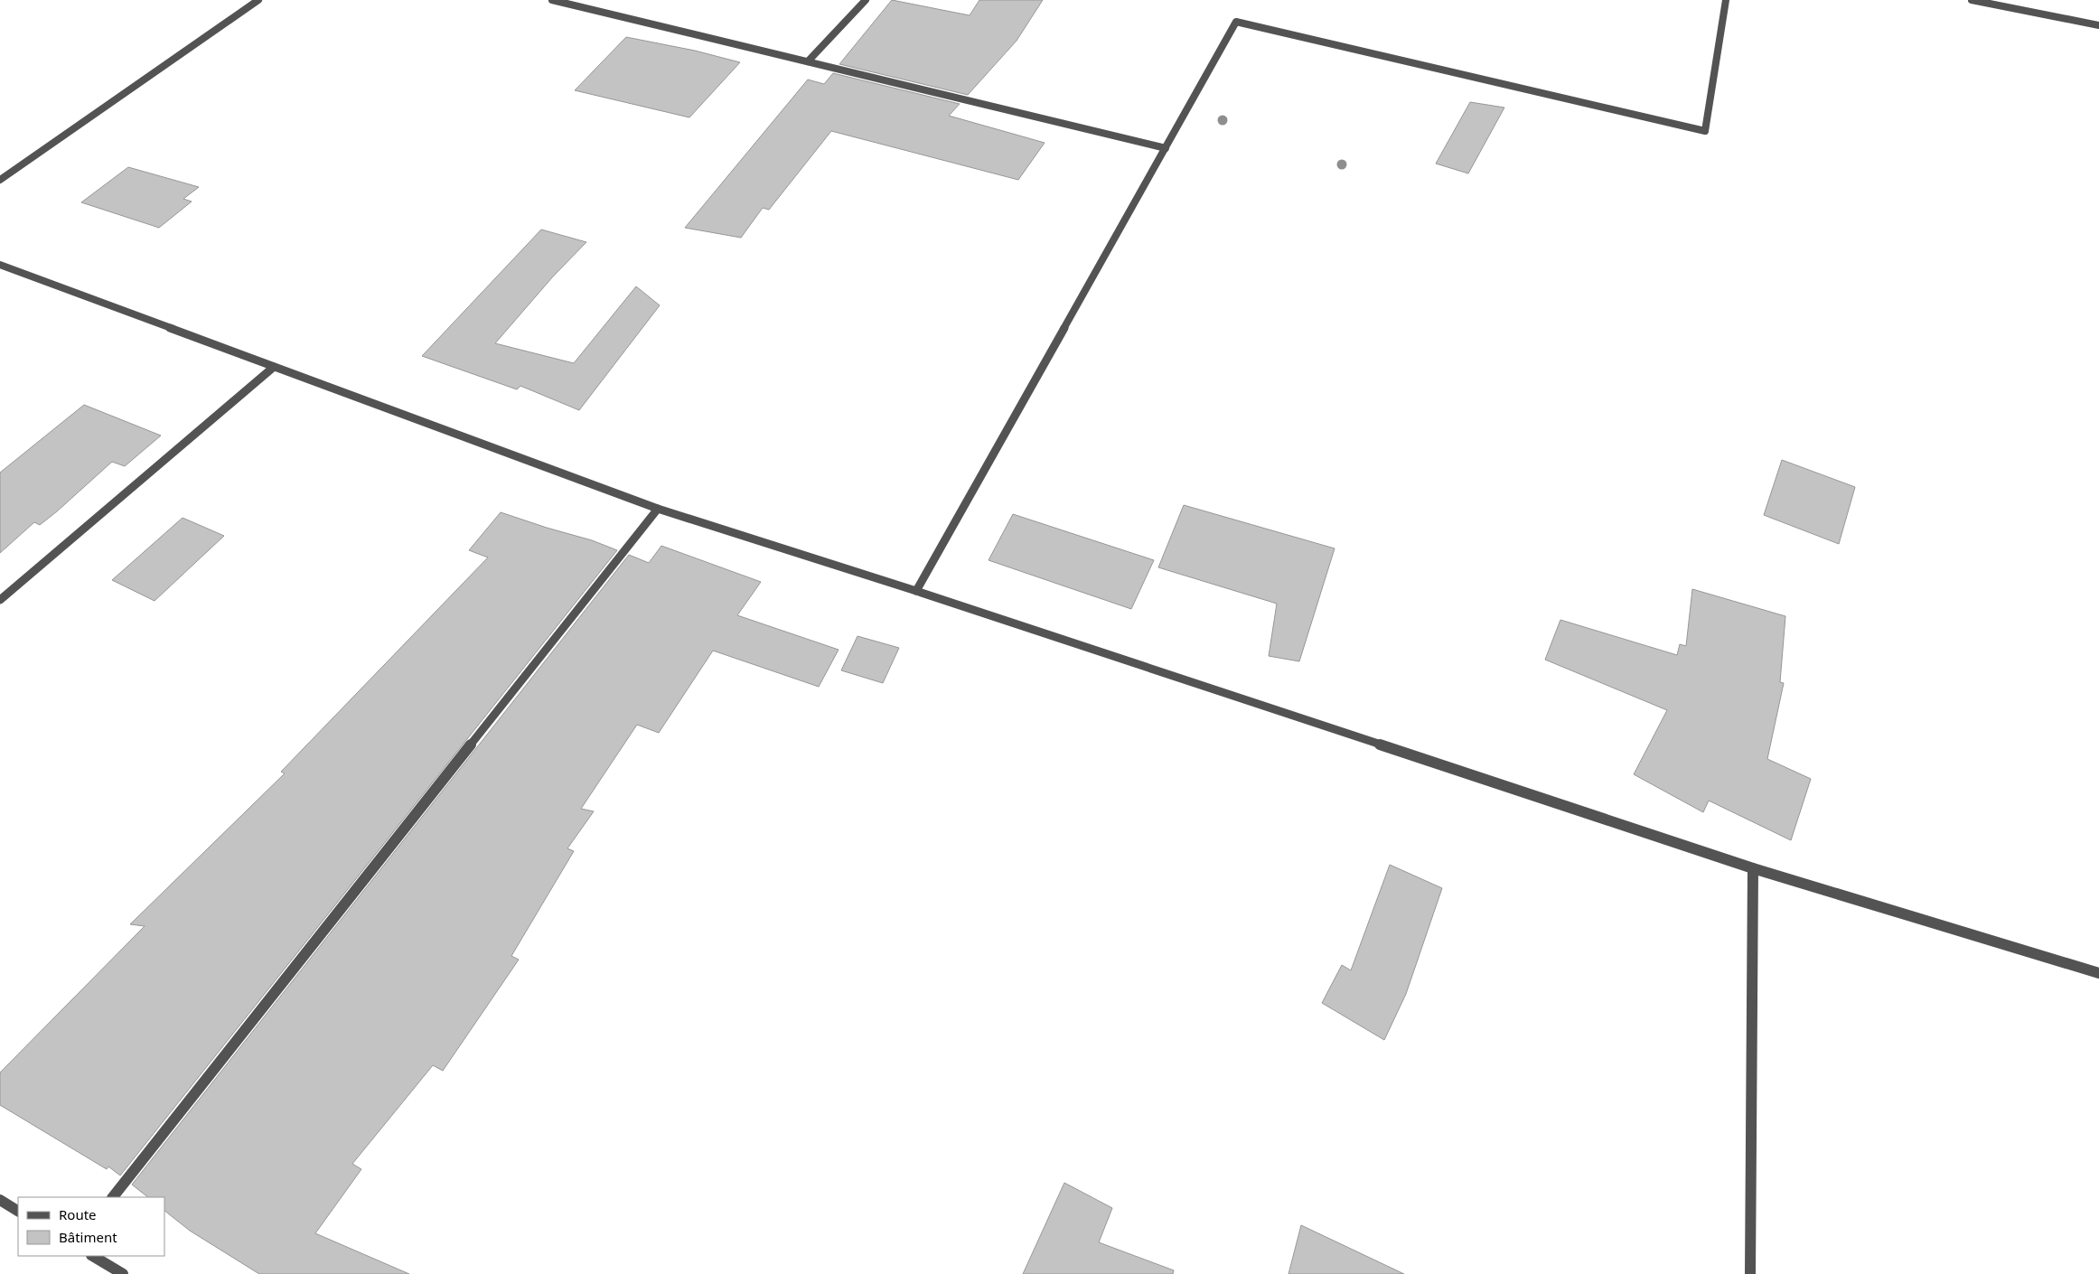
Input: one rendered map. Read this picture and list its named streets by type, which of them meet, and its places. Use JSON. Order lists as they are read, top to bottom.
{
  "legend": ["Route", "Bâtiment"]
}
